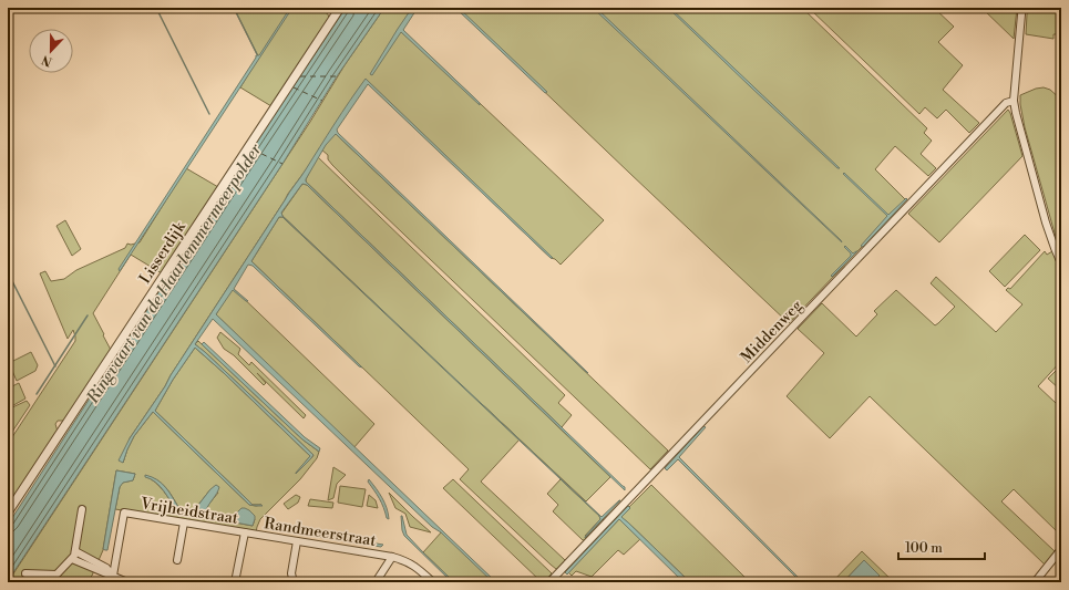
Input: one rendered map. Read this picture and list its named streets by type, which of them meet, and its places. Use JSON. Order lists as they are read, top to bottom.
{
  "streets": {
    "street": [
      "Lisserdijk",
      "Middenweg",
      "Vrijheidstraat",
      "Randmeerstraat"
    ]
  },
  "crossings": [
    ["Vrijheidstraat", "Randmeerstraat"]
  ],
  "water": ["Ringvaart van de Haarlemmermeerpolder"],
  "scale_bar": "100 m",
  "north": "bottom"
}
